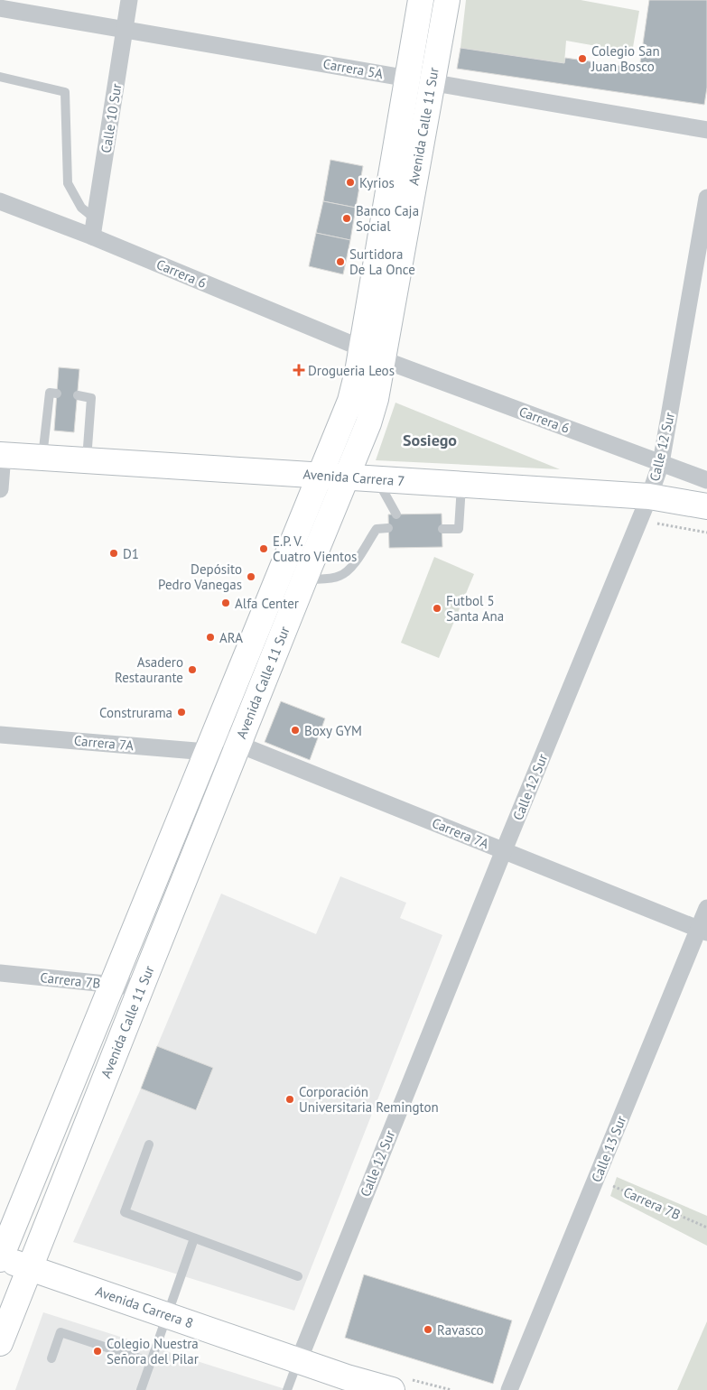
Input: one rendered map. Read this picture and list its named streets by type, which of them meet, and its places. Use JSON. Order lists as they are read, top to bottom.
{
  "streets": {
    "main road": ["Avenida Calle 11 Sur", "Avenida Carrera 7", "Avenida Carrera 8"],
    "street": [
      "Carrera 5A",
      "Calle 10 Sur",
      "Carrera 6",
      "Calle 12 Sur",
      "Carrera 7A",
      "Carrera 7B",
      "Calle 13 Sur"
    ]
  },
  "crossings": [
    ["Carrera 5A", "Calle 10 Sur"],
    ["Carrera 5A", "Avenida Calle 11 Sur"],
    ["Calle 10 Sur", "Carrera 6"],
    ["Avenida Calle 11 Sur", "Carrera 6"],
    ["Avenida Calle 11 Sur", "Avenida Carrera 7"],
    ["Avenida Calle 11 Sur", "Carrera 7A"],
    ["Avenida Calle 11 Sur", "Carrera 7B"],
    ["Avenida Calle 11 Sur", "Avenida Carrera 8"],
    ["Carrera 6", "Calle 12 Sur"],
    ["Calle 12 Sur", "Avenida Carrera 7"],
    ["Calle 12 Sur", "Carrera 7A"],
    ["Calle 12 Sur", "Avenida Carrera 8"],
    ["Carrera 7A", "Calle 13 Sur"],
    ["Carrera 7B", "Calle 13 Sur"]
  ],
  "districts": ["Sosiego"],
  "places": {
    "other": [
      "Colegio San Juan Bosco",
      "Kyrios",
      "Banco Caja Social",
      "Surtidora De La Once",
      "E.P. V. Cuatro Vientos",
      "D1",
      "Depósito Pedro Vanegas",
      "Alfa Center",
      "Futbol 5 Santa Ana",
      "ARA",
      "Asadero Restaurante",
      "Construrama",
      "Boxy GYM",
      "Corporación Universitaria Remington",
      "Ravasco",
      "Colegio Nuestra Señora del Pilar"
    ],
    "health": ["Drogueria Leos"]
  }
}
